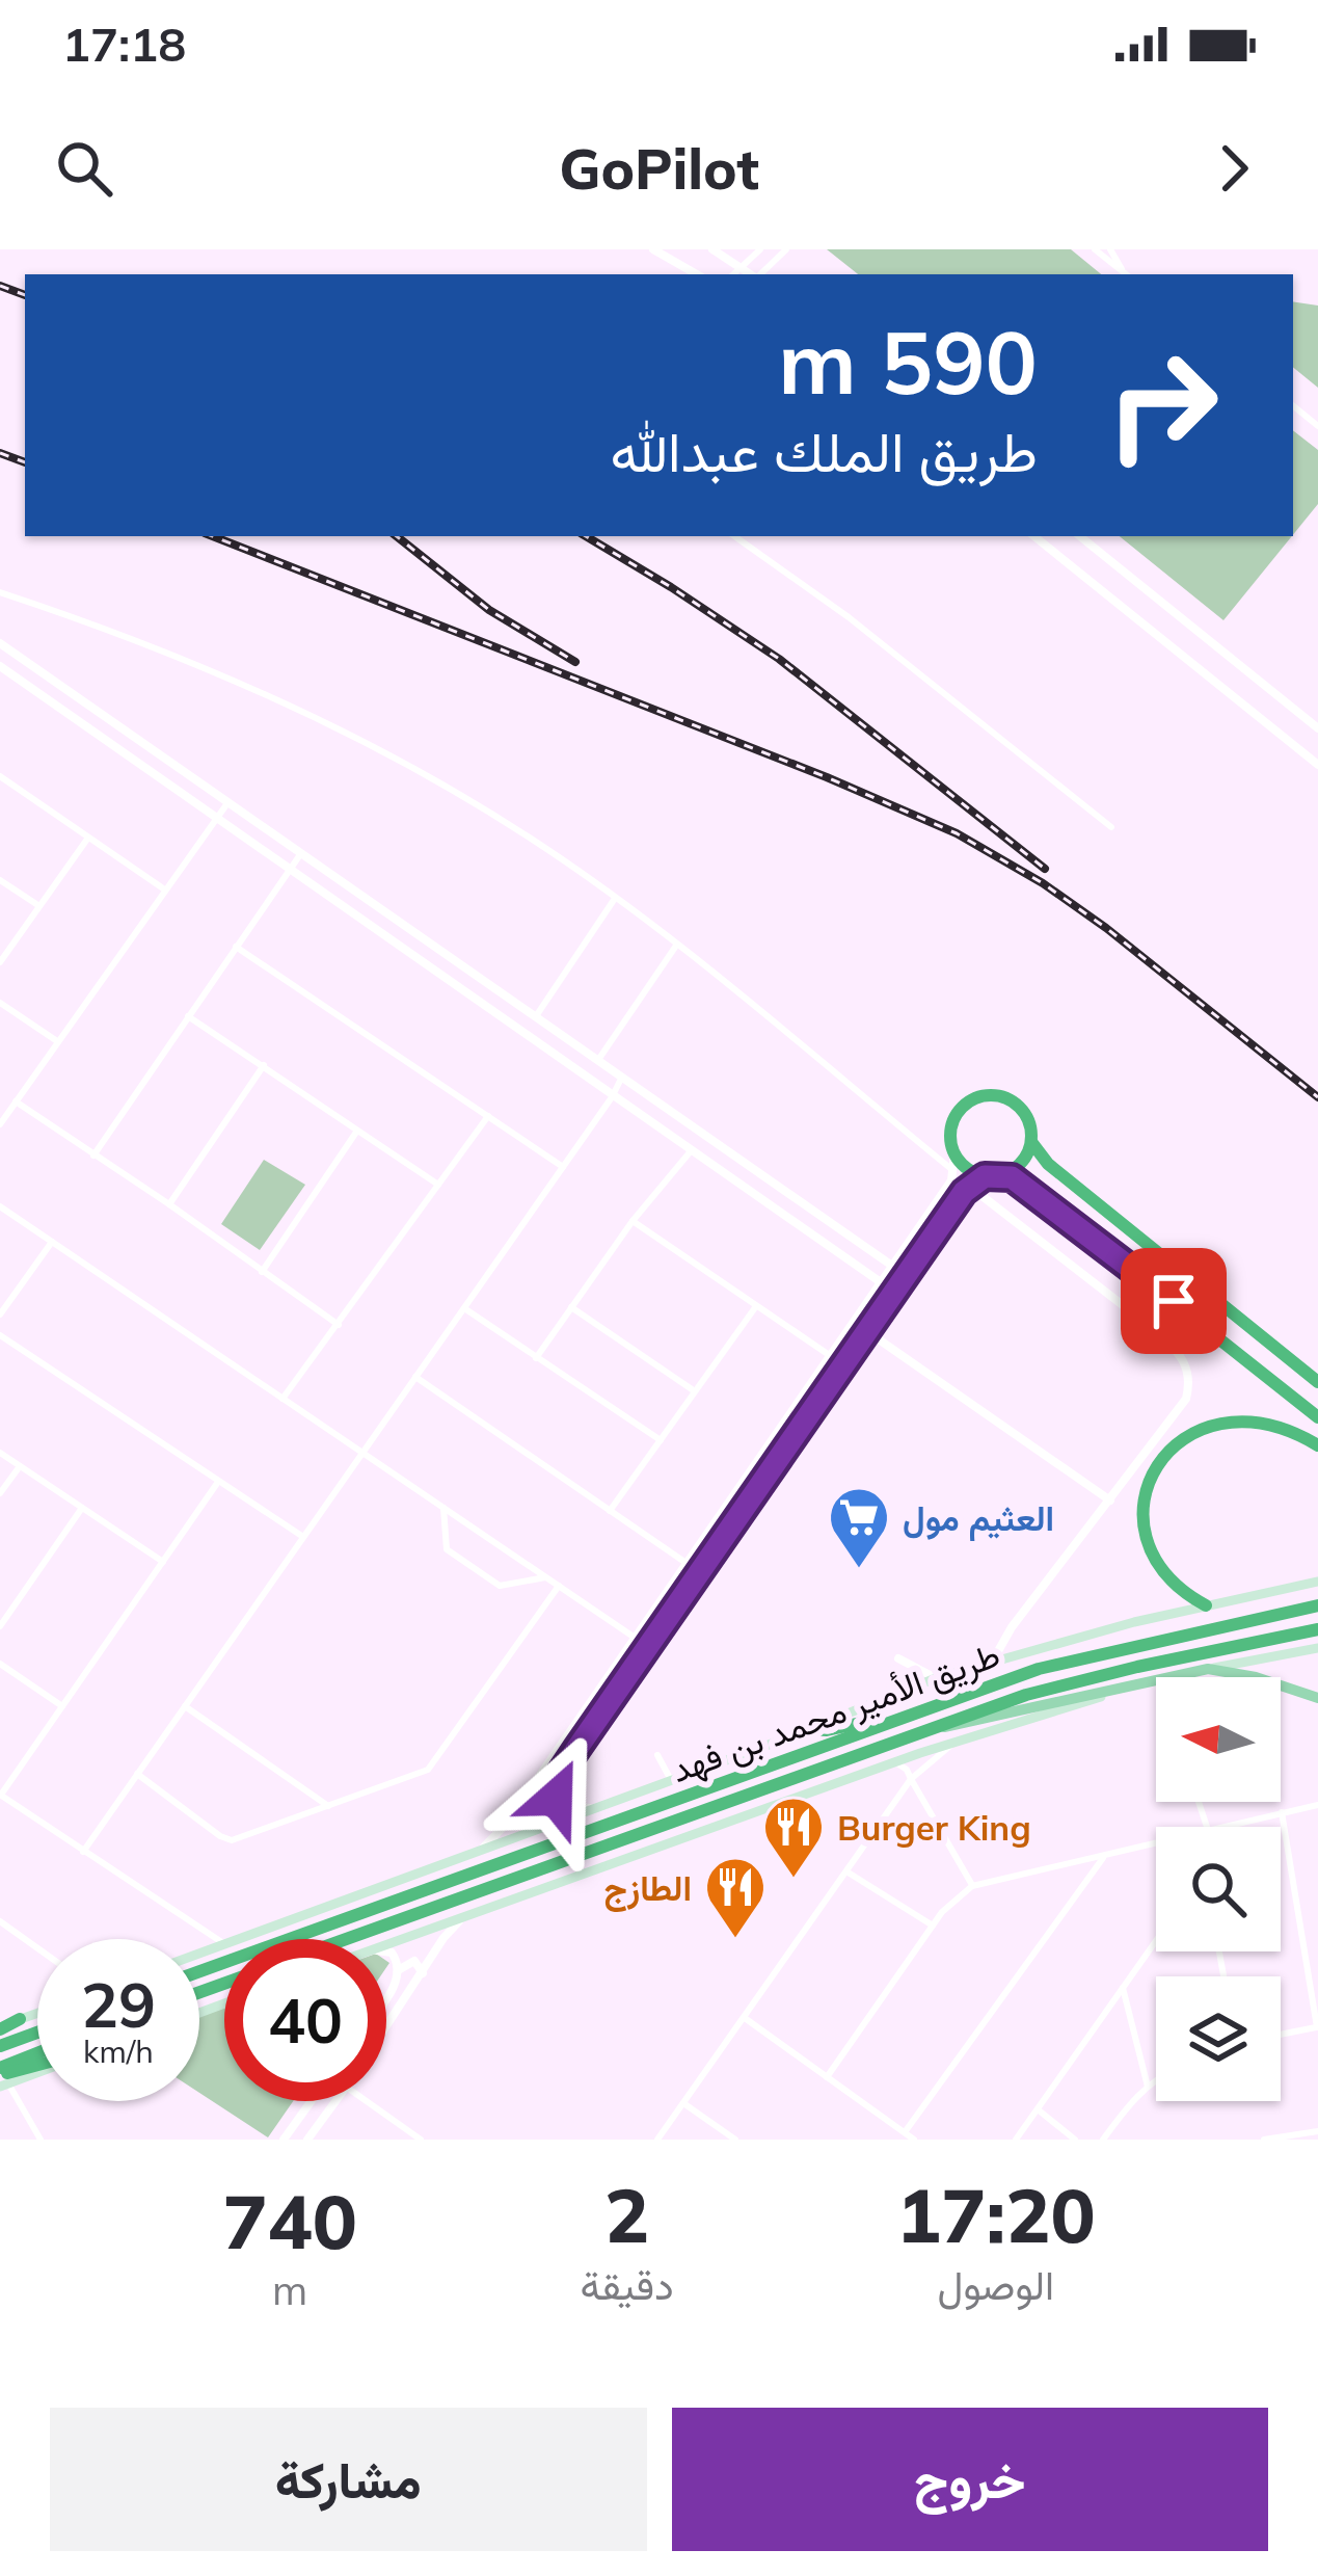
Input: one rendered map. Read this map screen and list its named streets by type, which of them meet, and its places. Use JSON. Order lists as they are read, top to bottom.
{
  "streets": {
    "highway": ["طريق الأمير محمد بن فهد"]
  },
  "places": {
    "supermarket": ["العثيم مول"],
    "restaurant": ["Burger King", "الطازج"]
  },
  "north": "left",
  "page": {
    "status": "17:18",
    "header": "GoPilot",
    "turn": ["590 m", "طريق الملك عبدالله"],
    "speed": "29 km/h",
    "limit": "40",
    "eta": [
      "17:20",
      "الوصول",
      "2",
      "دقيقة",
      "740",
      "m"
    ],
    "buttons": ["خروج", "مشاركة"]
  }
}
